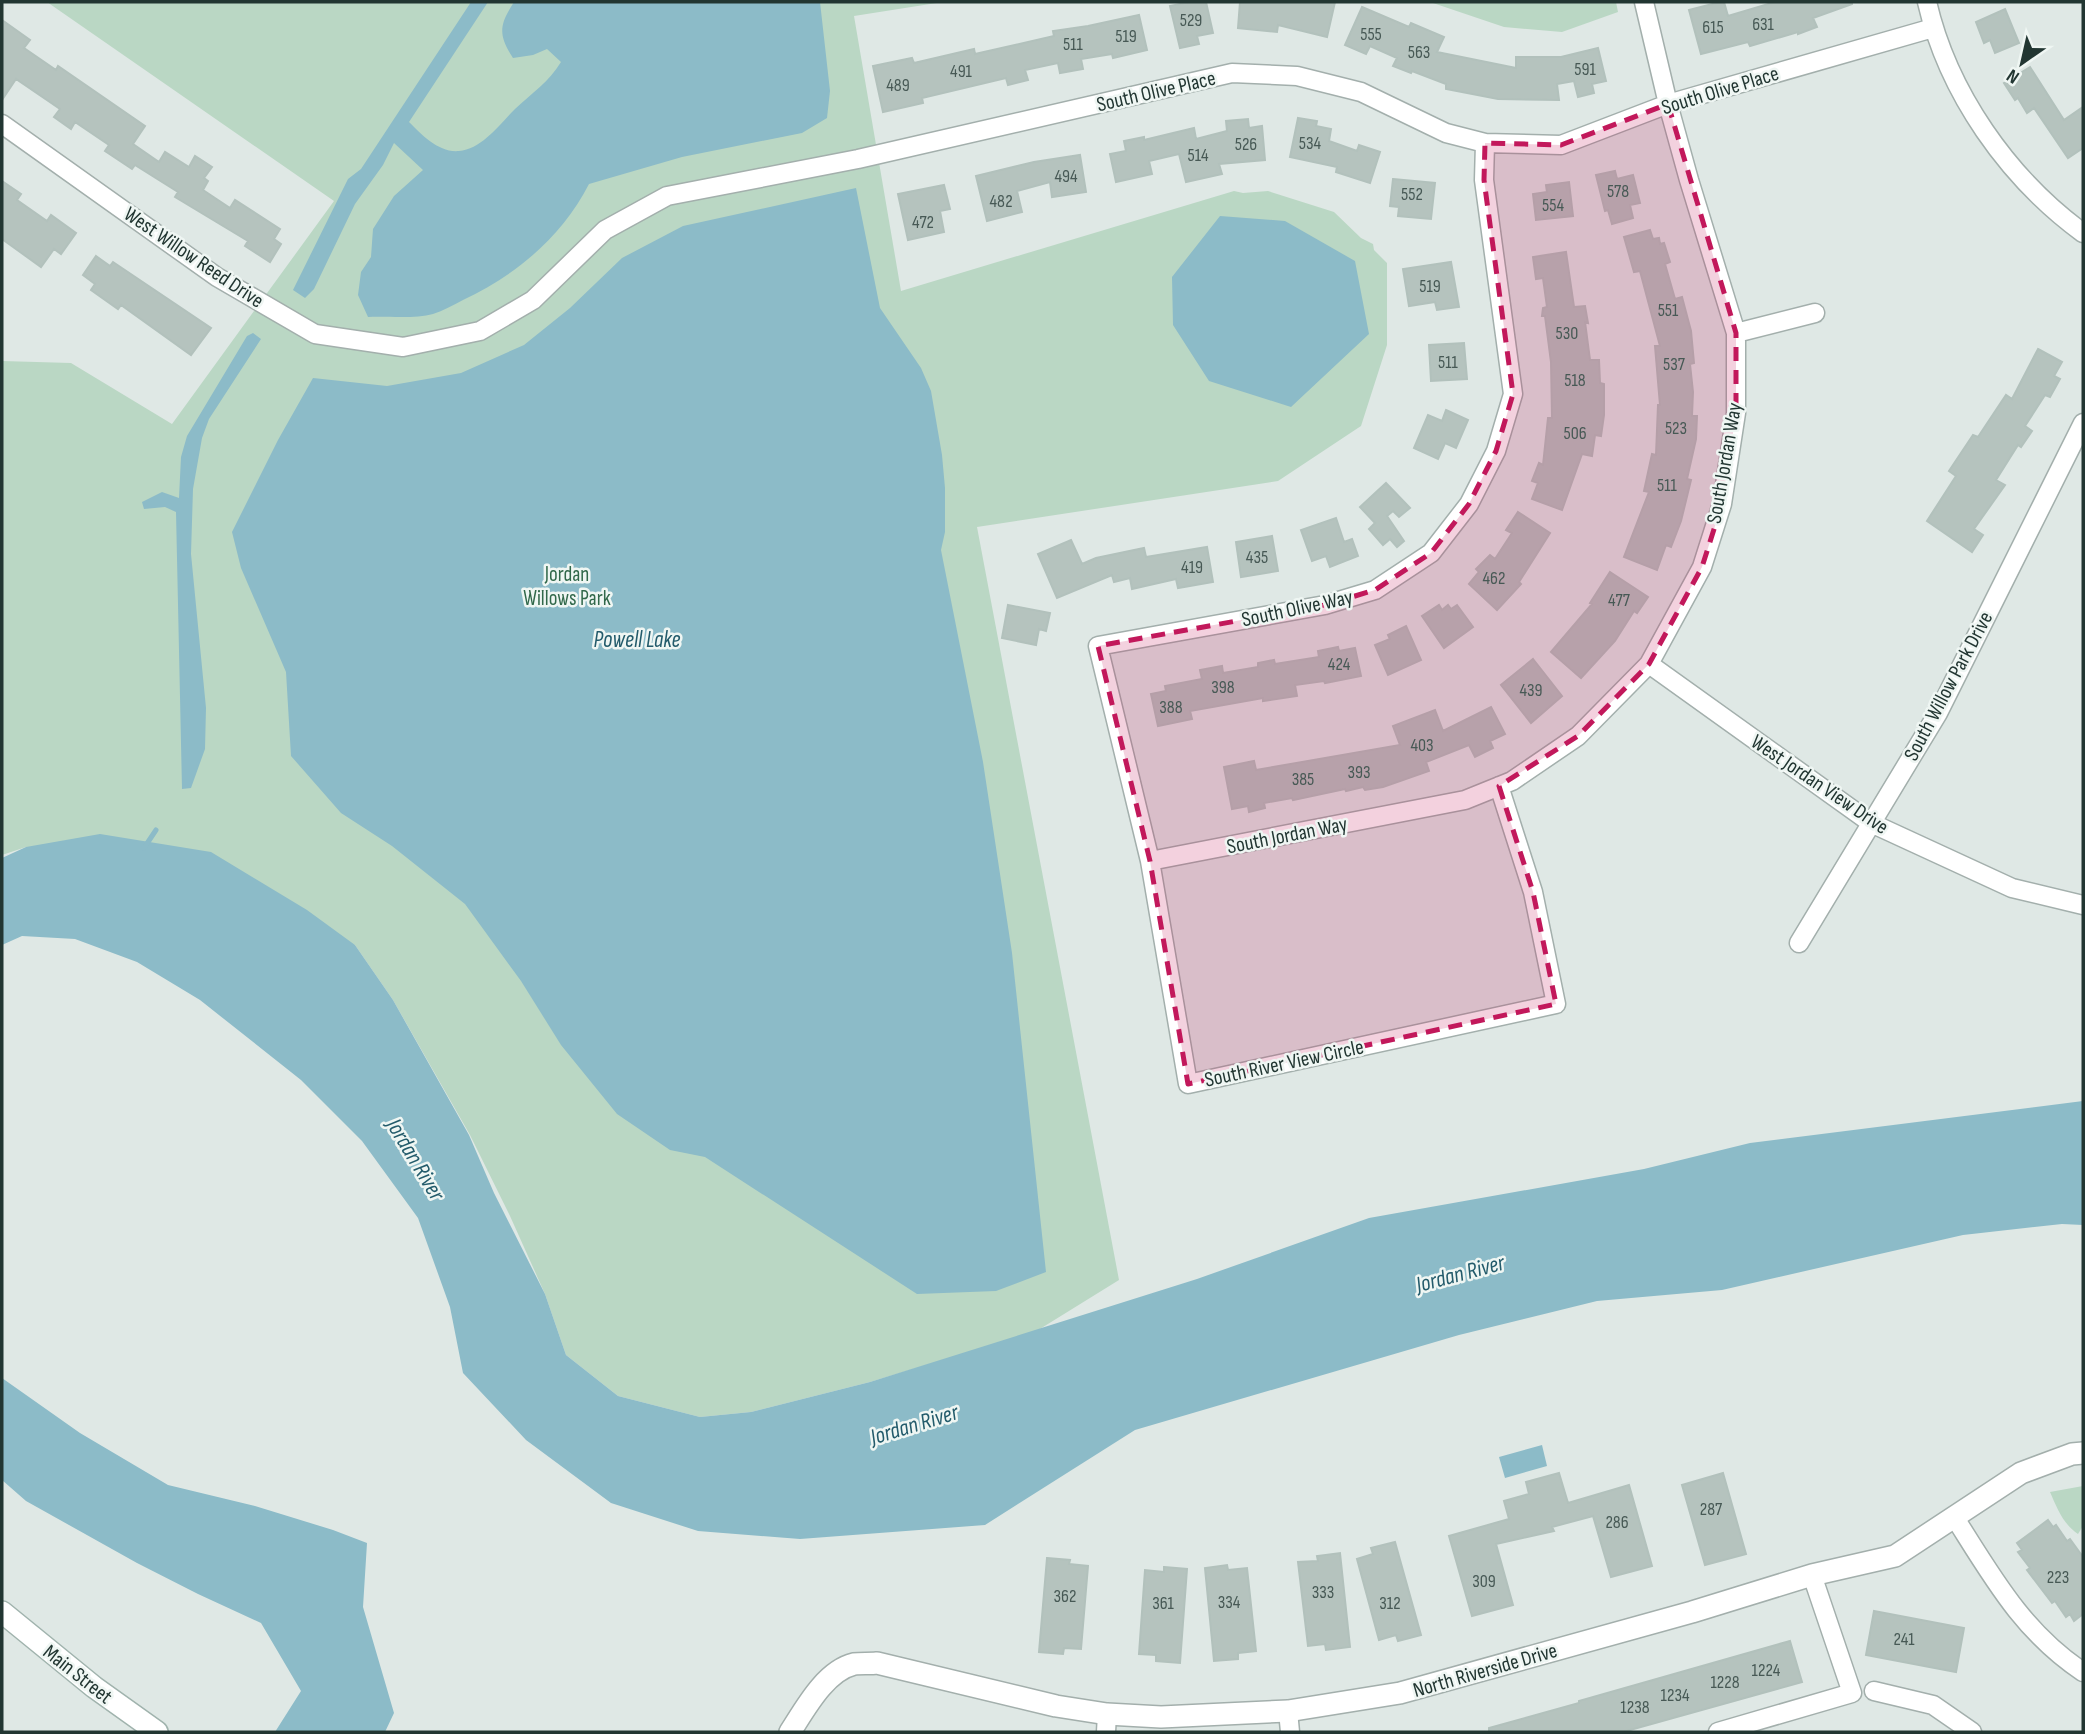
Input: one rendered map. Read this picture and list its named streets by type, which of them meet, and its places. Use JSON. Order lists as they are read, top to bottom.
{
  "streets": {
    "street": [
      "South Olive Place",
      "West Willow Reed Drive",
      "South Jordan Way",
      "South Olive Way",
      "South Willow Park Drive",
      "West Jordan View Drive",
      "South River View Circle",
      "North Riverside Drive",
      "Main Street"
    ]
  },
  "crossings": [
    ["South Olive Place", "West Willow Reed Drive"],
    ["South Olive Place", "South Jordan Way"],
    ["South Olive Place", "South Olive Way"],
    ["South Jordan Way", "West Jordan View Drive"],
    ["South Jordan Way", "South River View Circle"],
    ["South Olive Way", "South River View Circle"],
    ["South Willow Park Drive", "West Jordan View Drive"]
  ],
  "water": ["Powell Lake", "Jordan River"],
  "parks": ["Jordan Willows Park"],
  "house_numbers": [
    "529",
    "631",
    "615",
    "555",
    "519",
    "511",
    "563",
    "591",
    "491",
    "489",
    "534",
    "526",
    "514",
    "494",
    "578",
    "552",
    "482",
    "554",
    "472",
    "519",
    "551",
    "530",
    "511",
    "537",
    "518",
    "523",
    "506",
    "511",
    "435",
    "419",
    "462",
    "477",
    "424",
    "398",
    "439",
    "388",
    "403",
    "393",
    "385",
    "287",
    "286",
    "223",
    "309",
    "333",
    "362",
    "334",
    "361",
    "312",
    "241",
    "1224",
    "1228",
    "1234",
    "1238"
  ],
  "north": "bottom left"
}
